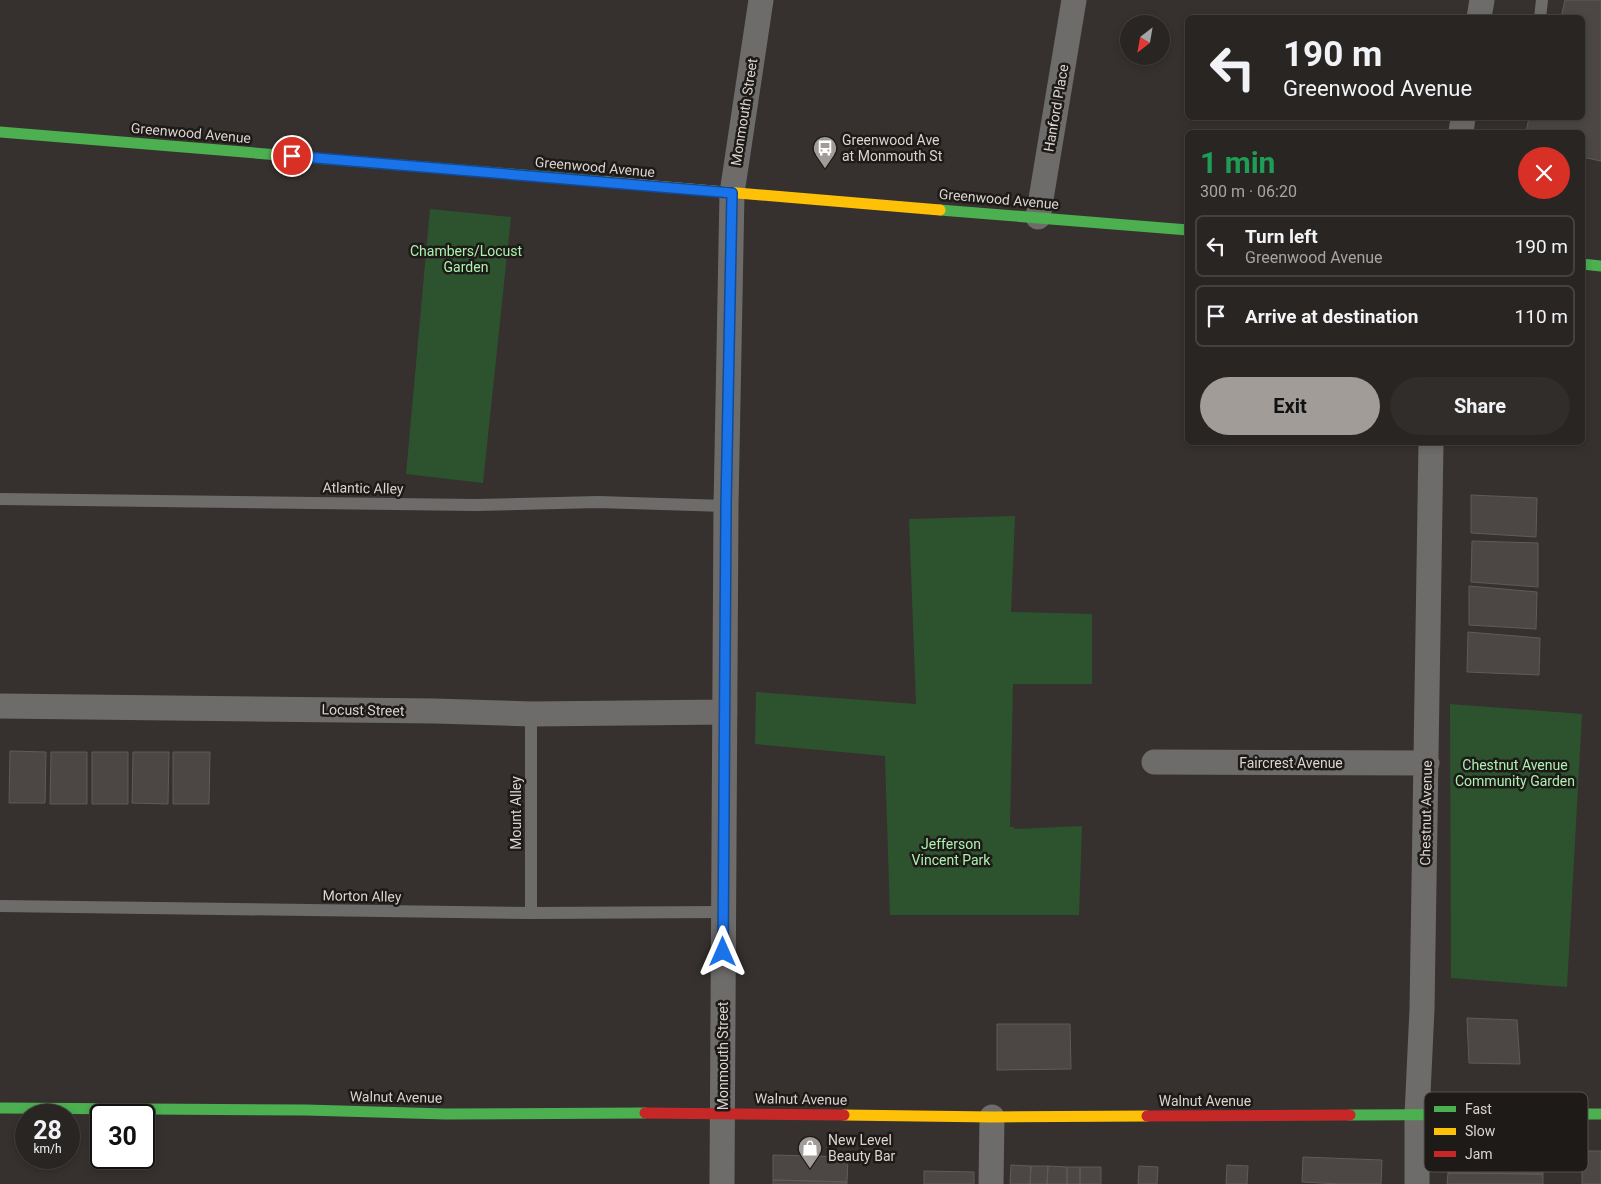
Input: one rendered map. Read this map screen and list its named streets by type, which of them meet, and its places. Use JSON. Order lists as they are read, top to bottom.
{
  "streets": {
    "street": [
      "Hanford Place",
      "Monmouth Street",
      "Greenwood Avenue",
      "Locust Street",
      "Faircrest Avenue",
      "Chestnut Avenue",
      "Walnut Avenue"
    ],
    "lane": ["Atlantic Alley", "Mount Alley", "Morton Alley"]
  },
  "crossings": [
    ["Hanford Place", "Greenwood Avenue"],
    ["Monmouth Street", "Greenwood Avenue"],
    ["Monmouth Street", "Atlantic Alley"],
    ["Monmouth Street", "Locust Street"],
    ["Monmouth Street", "Morton Alley"],
    ["Monmouth Street", "Walnut Avenue"],
    ["Locust Street", "Mount Alley"],
    ["Faircrest Avenue", "Chestnut Avenue"],
    ["Mount Alley", "Morton Alley"],
    ["Chestnut Avenue", "Walnut Avenue"]
  ],
  "parks": ["Chambers/Locust Garden", "Chestnut Avenue Community Garden", "Jefferson Vincent Park"],
  "places": {
    "bus stop": ["Greenwood Ave at Monmouth St"],
    "shop": ["New Level Beauty Bar"]
  },
  "legend": ["Fast", "Slow", "Jam"],
  "north": "bottom left",
  "page": {
    "turn": ["190 m", "Greenwood Avenue"],
    "heading": ["1 min", "300 m · 06:20"],
    "list": [
      {
        "name": "Turn left",
        "note": "Greenwood Avenue",
        "value": "190 m"
      },
      {
        "name": "Arrive at destination",
        "value": "110 m"
      }
    ],
    "buttons": ["Exit", "Share"],
    "speed": "28 km/h",
    "limit": "30"
  }
}
